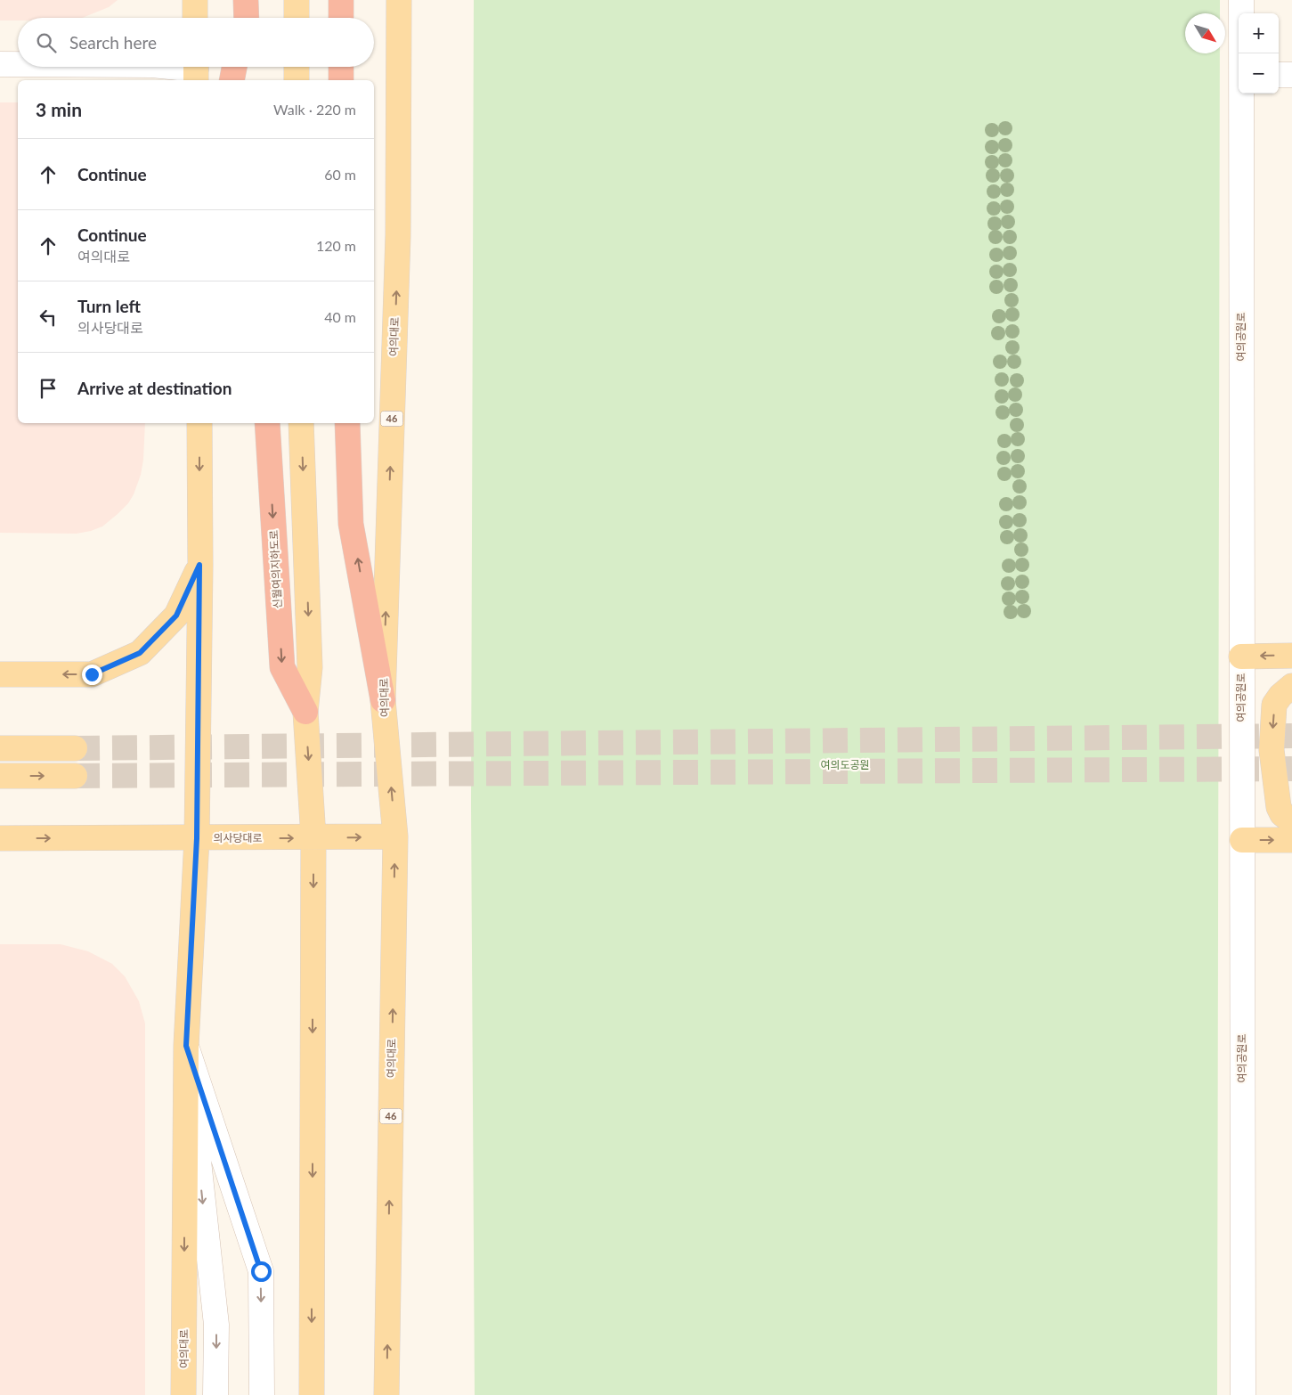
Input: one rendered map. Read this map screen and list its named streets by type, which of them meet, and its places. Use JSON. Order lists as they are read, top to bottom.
{
  "streets": {
    "highway": ["신월여의지하도로"],
    "main road": ["여의대로", "46", "의사당대로"],
    "street": ["여의공원로"]
  },
  "crossings": [
    ["여의대로", "의사당대로"]
  ],
  "parks": ["여의도공원"],
  "north": "bottom right",
  "page": {
    "map_buttons": ["+", "−"],
    "search": "Search here",
    "heading": ["3 min", "Walk · 220 m"],
    "list": [
      ["Continue", "60 m"],
      ["Continue", "여의대로", "120 m"],
      ["Turn left", "의사당대로", "40 m"],
      "Arrive at destination"
    ]
  }
}
